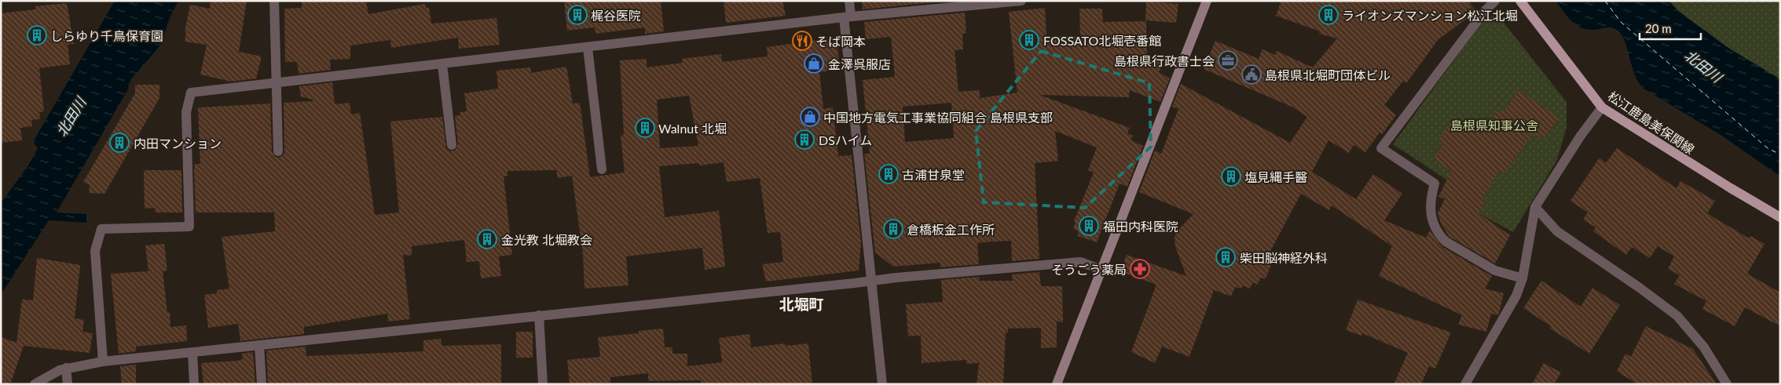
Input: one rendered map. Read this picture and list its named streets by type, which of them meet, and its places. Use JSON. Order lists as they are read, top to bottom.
{
  "streets": {
    "main road": ["松江鹿島美保関線"]
  },
  "districts": ["北堀町"],
  "water": ["北田川"],
  "parks": ["島根県知事公舎"],
  "places": {
    "building": [
      "梶谷医院",
      "ライオンズマンション松江北堀",
      "しらゆり千鳥保育園",
      "FOSSATO北堀壱番館",
      "Walnut 北堀",
      "DSハイム",
      "内田マンション",
      "古浦甘泉堂",
      "塩見縄手醫",
      "福田内科医院",
      "倉橋板金工作所",
      "金光教 北堀教会",
      "柴田脳神経外科"
    ],
    "restaurant": ["そば岡本"],
    "office": ["島根県行政書士会"],
    "shop": ["金澤呉服店", "中国地方電気工事業協同組合 島根県支部"],
    "public building": ["島根県北堀町団体ビル"],
    "pharmacy": ["そうごう薬局"]
  },
  "scale_bar": "20 m"
}
